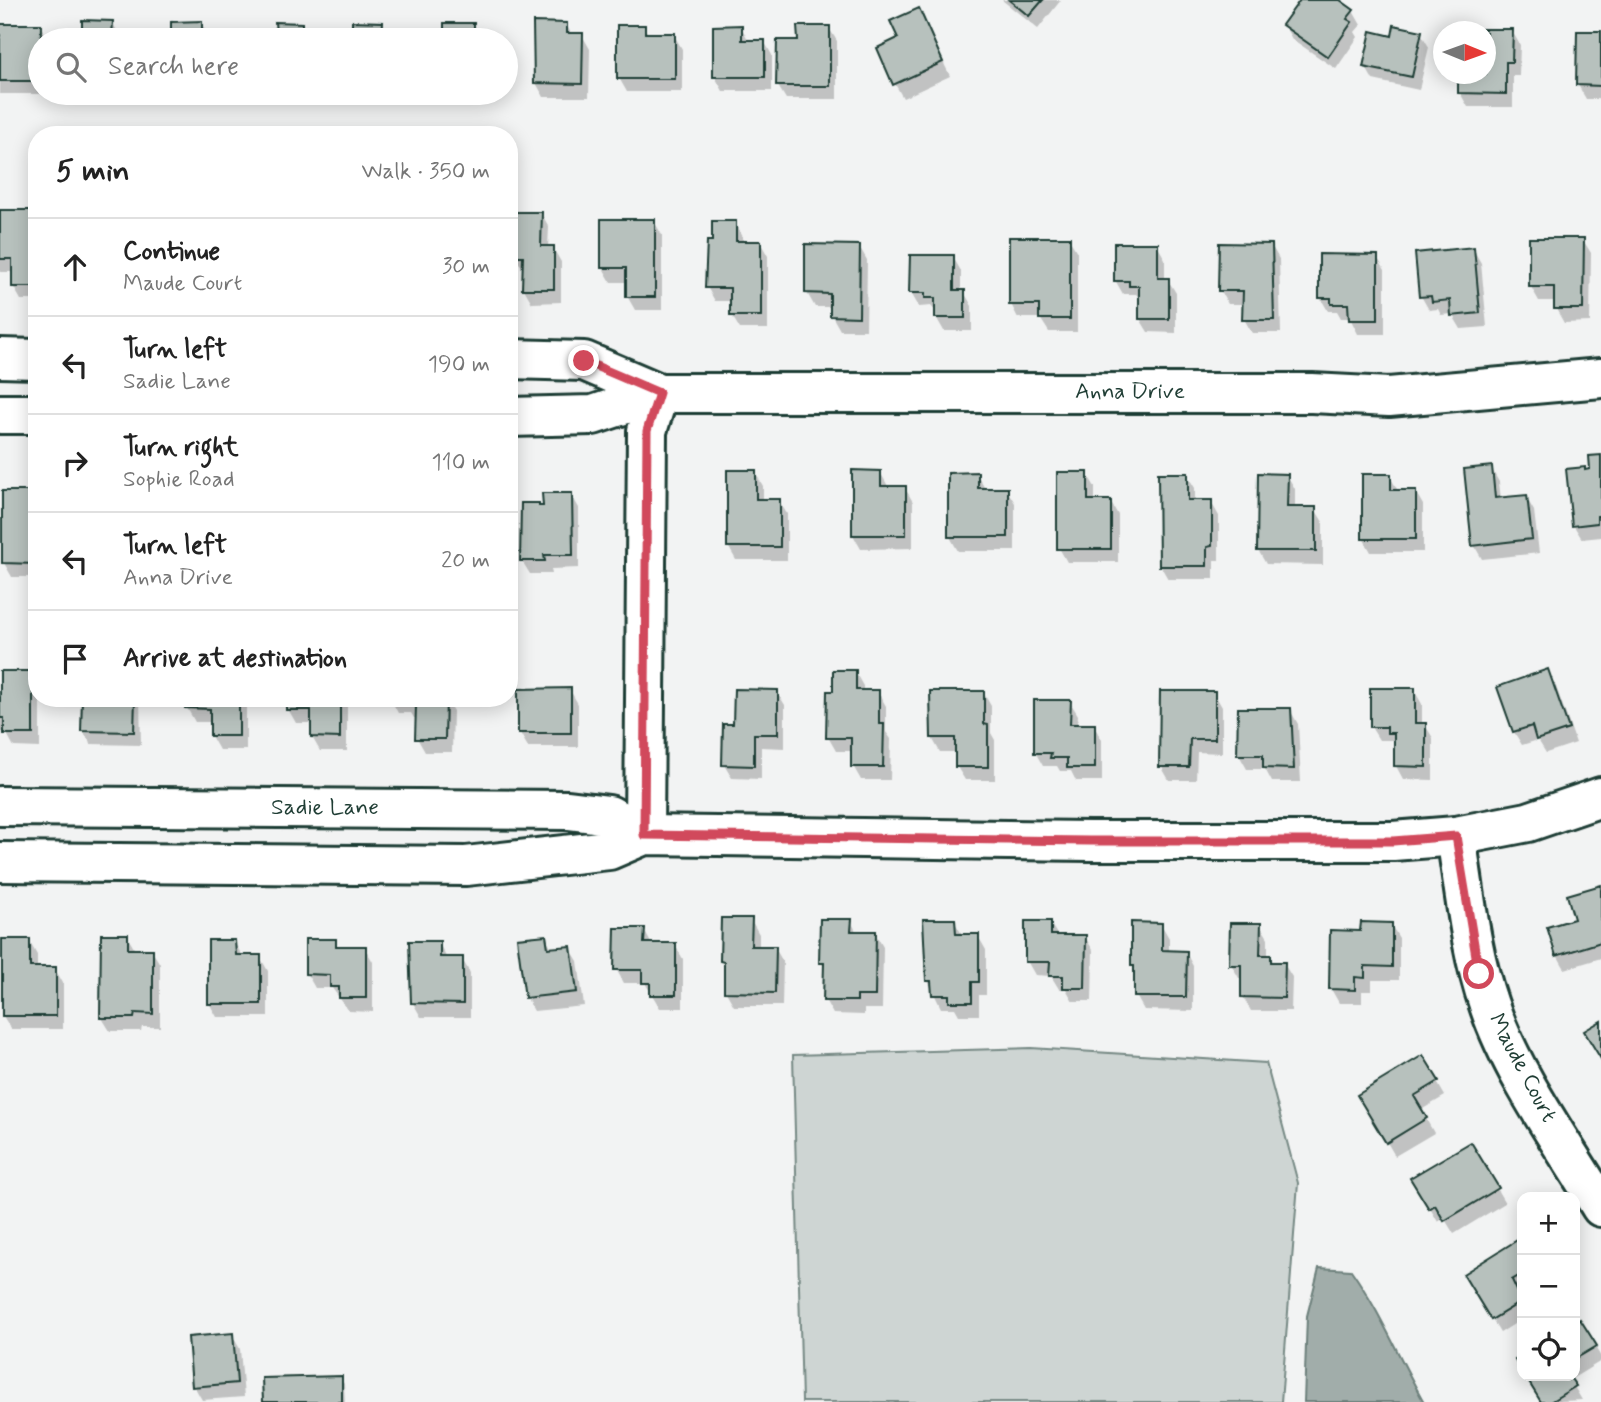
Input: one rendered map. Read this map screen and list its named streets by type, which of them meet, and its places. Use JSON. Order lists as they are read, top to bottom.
{
  "streets": {
    "street": ["Anna Drive", "Sadie Lane", "Maude Court"]
  },
  "crossings": [
    ["Sadie Lane", "Maude Court"]
  ],
  "north": "right",
  "page": {
    "search": "Search here",
    "heading": ["5 min", "Walk · 350 m"],
    "list": [
      ["Continue", "Maude Court", "30 m"],
      ["Turn left", "Sadie Lane", "190 m"],
      ["Turn right", "Sophie Road", "110 m"],
      ["Turn left", "Anna Drive", "20 m"],
      "Arrive at destination"
    ],
    "map_buttons": ["+", "−"]
  }
}
